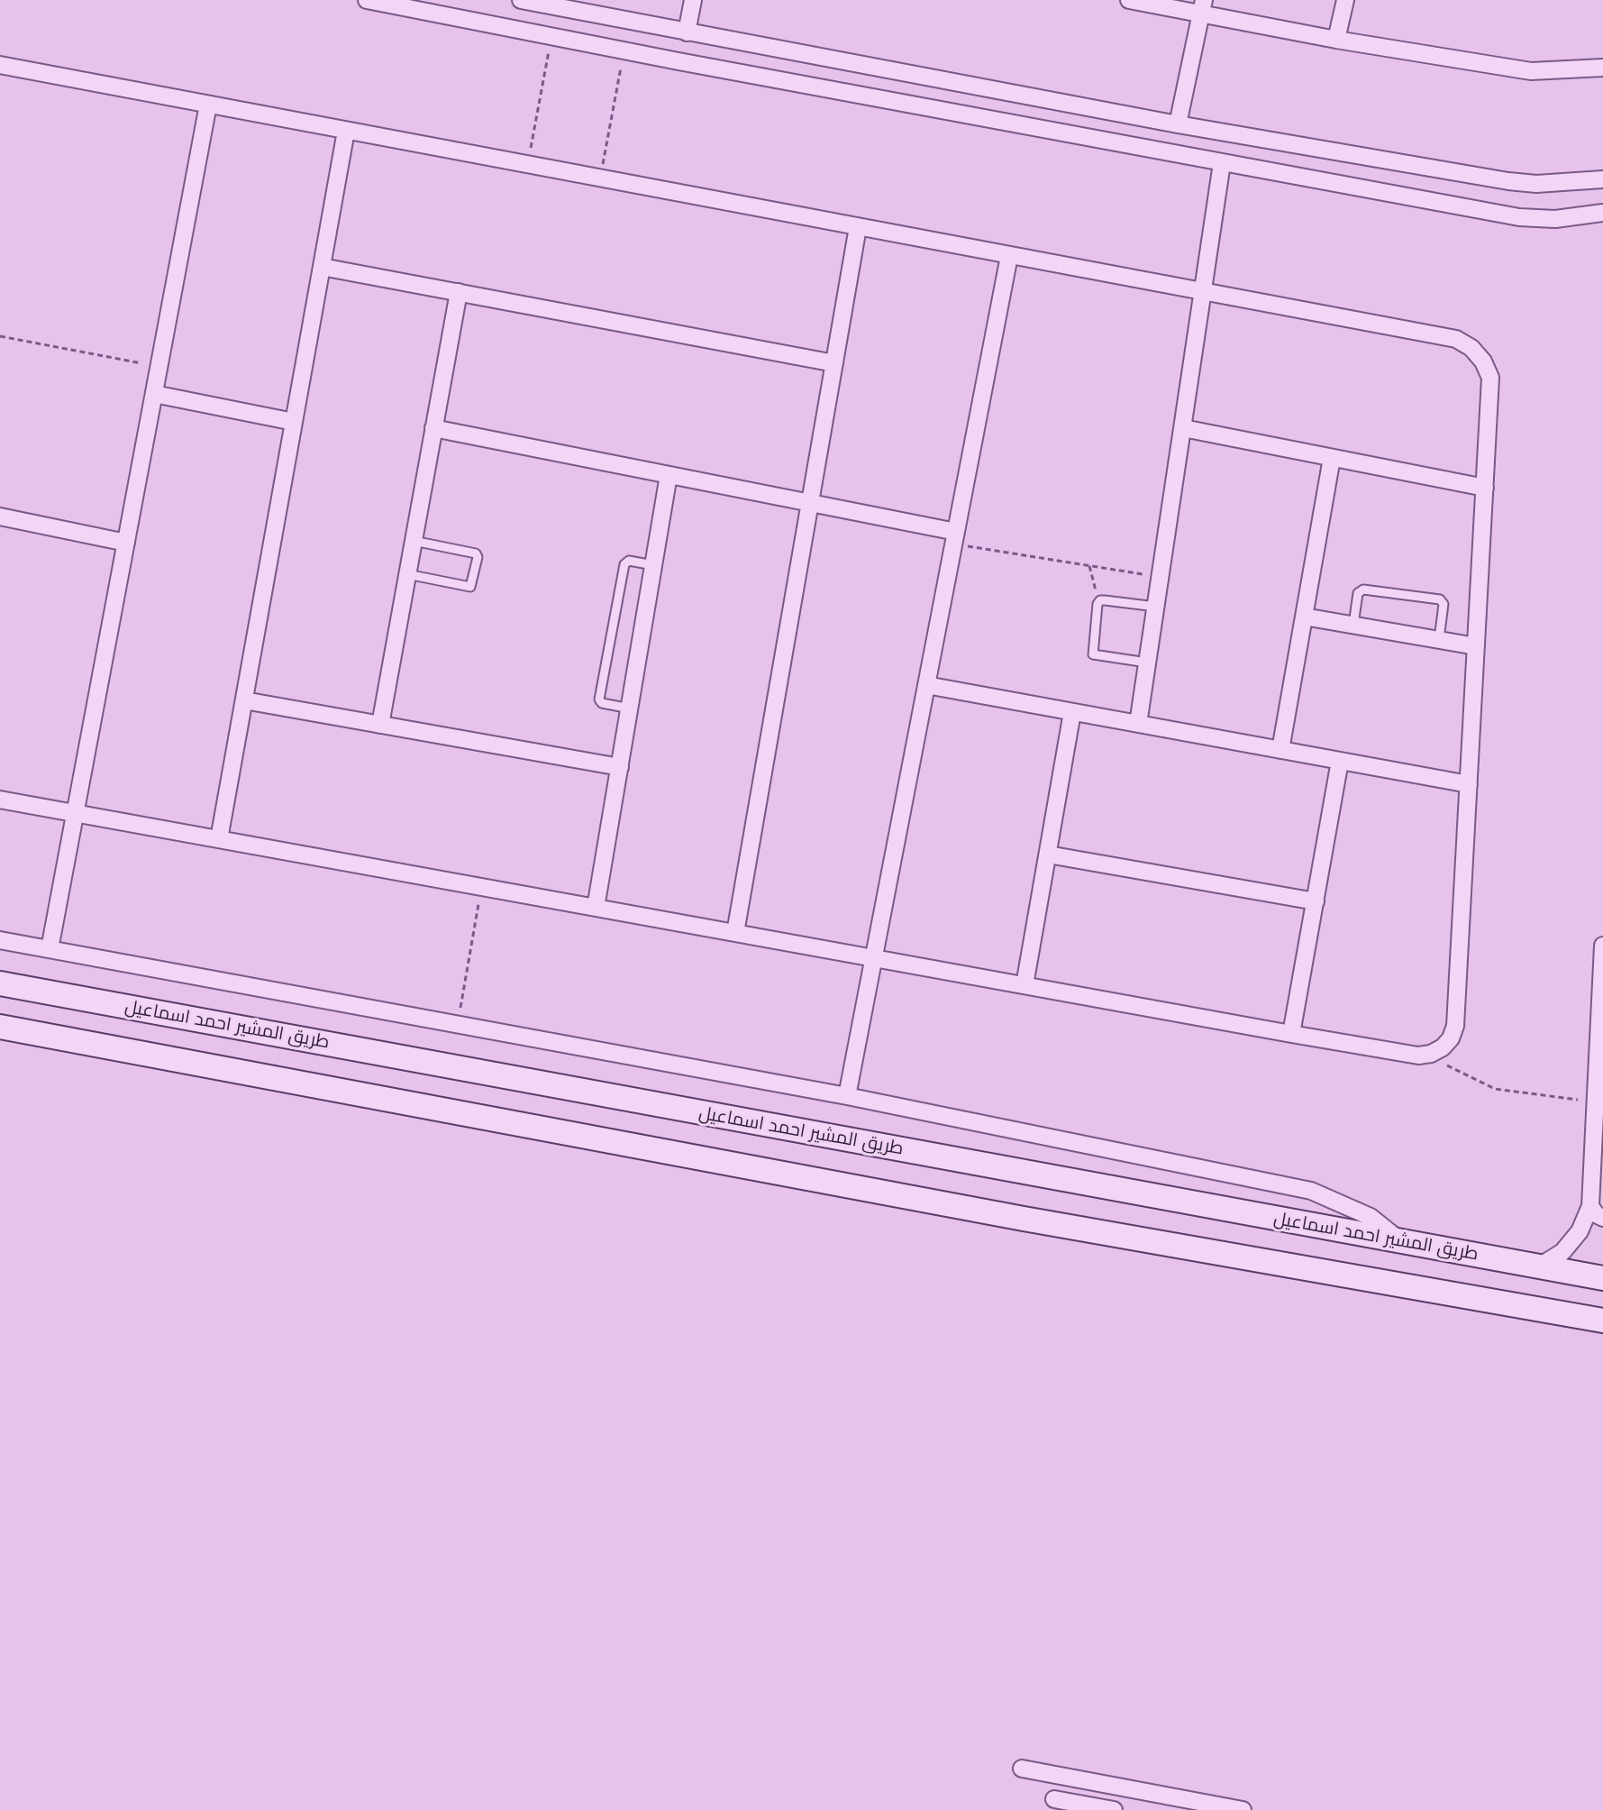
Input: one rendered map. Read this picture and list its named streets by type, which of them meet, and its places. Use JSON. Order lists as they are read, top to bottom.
{
  "streets": {
    "street": ["طريق المشير احمد اسماعيل"]
  }
}
